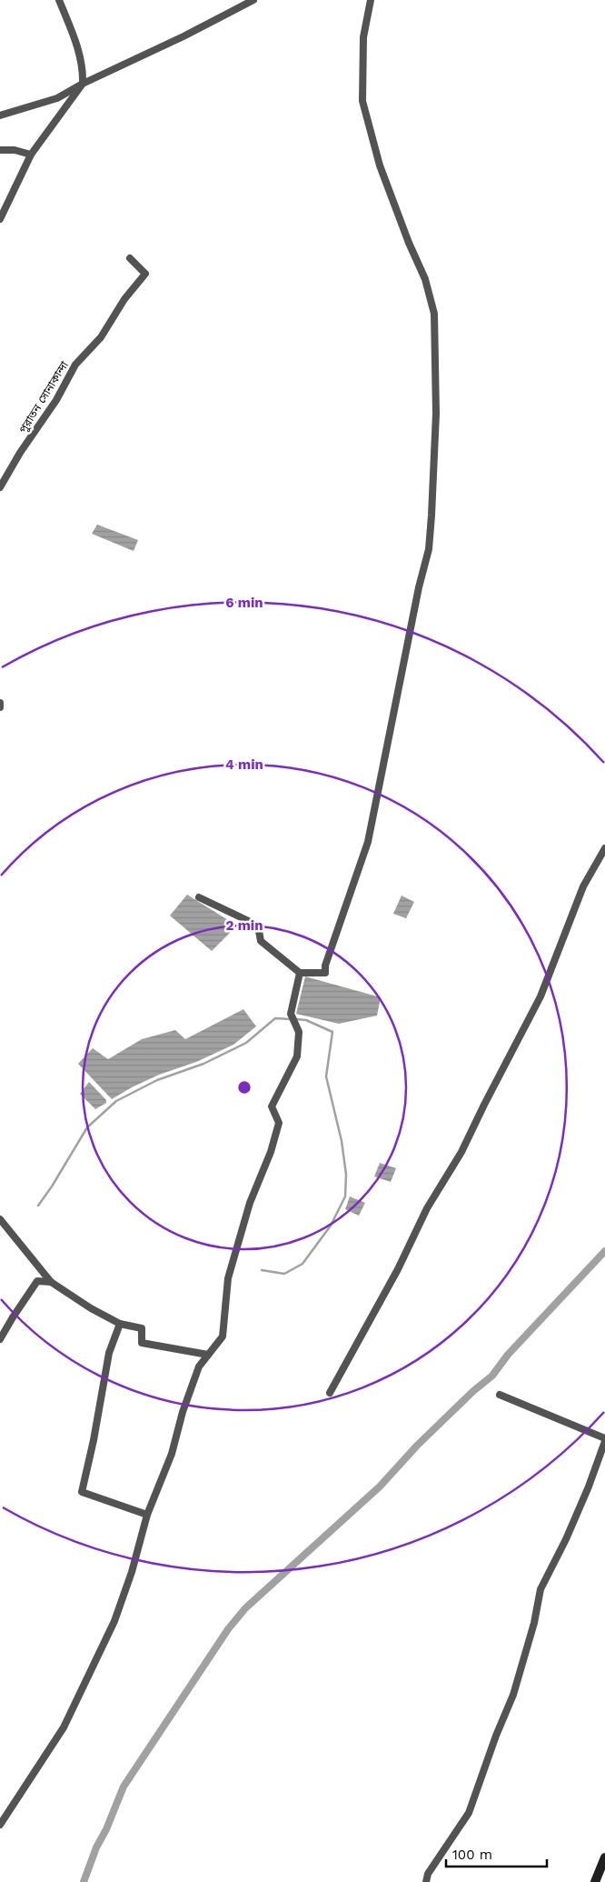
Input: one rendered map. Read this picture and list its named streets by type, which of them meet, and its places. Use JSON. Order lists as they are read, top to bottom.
{
  "streets": {
    "street": ["পুরাতন সোনাকান্দা"]
  },
  "scale_bar": "100 m",
  "rings": ["6 min", "4 min", "2 min"]
}
